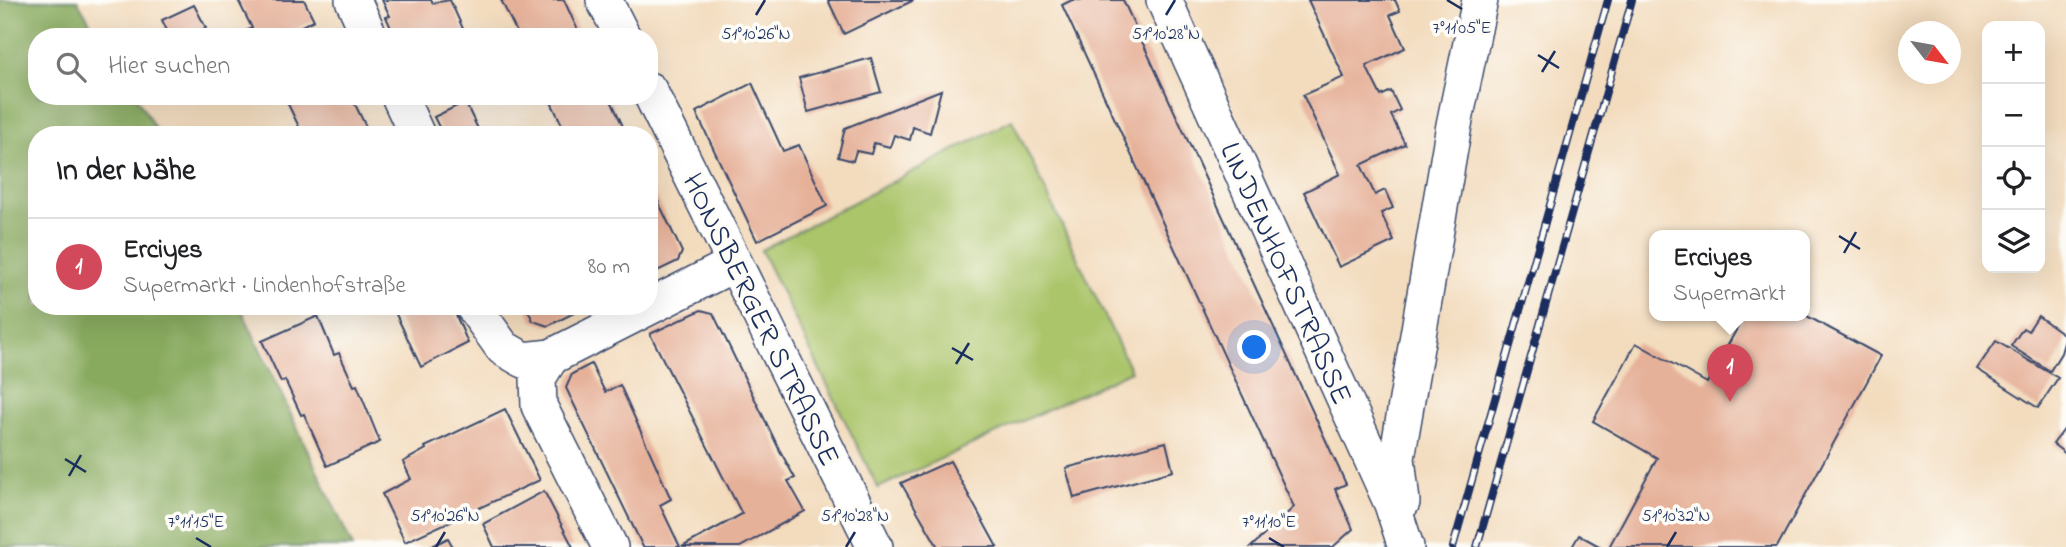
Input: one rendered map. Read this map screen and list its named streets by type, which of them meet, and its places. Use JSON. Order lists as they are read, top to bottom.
{
  "streets": {
    "street": ["LINDENHOFSTRASSE", "HONSBERGER STRASSE"]
  },
  "north": "bottom right",
  "page": {
    "map_buttons": ["+", "−"],
    "search": "Hier suchen",
    "heading": "In der Nähe",
    "list": [
      {
        "mark": "1",
        "name": "Erciyes",
        "note": "Supermarkt · Lindenhofstraße",
        "value": "80 m"
      }
    ],
    "popup": ["Erciyes", "Supermarkt"],
    "pins": "1"
  },
  "coordinates": [
    "7°11'05\"E",
    "51°10'26\"N",
    "51°10'28\"N",
    "51°10'32\"N",
    "7°11'15\"E",
    "7°11'10\"E"
  ]
}
